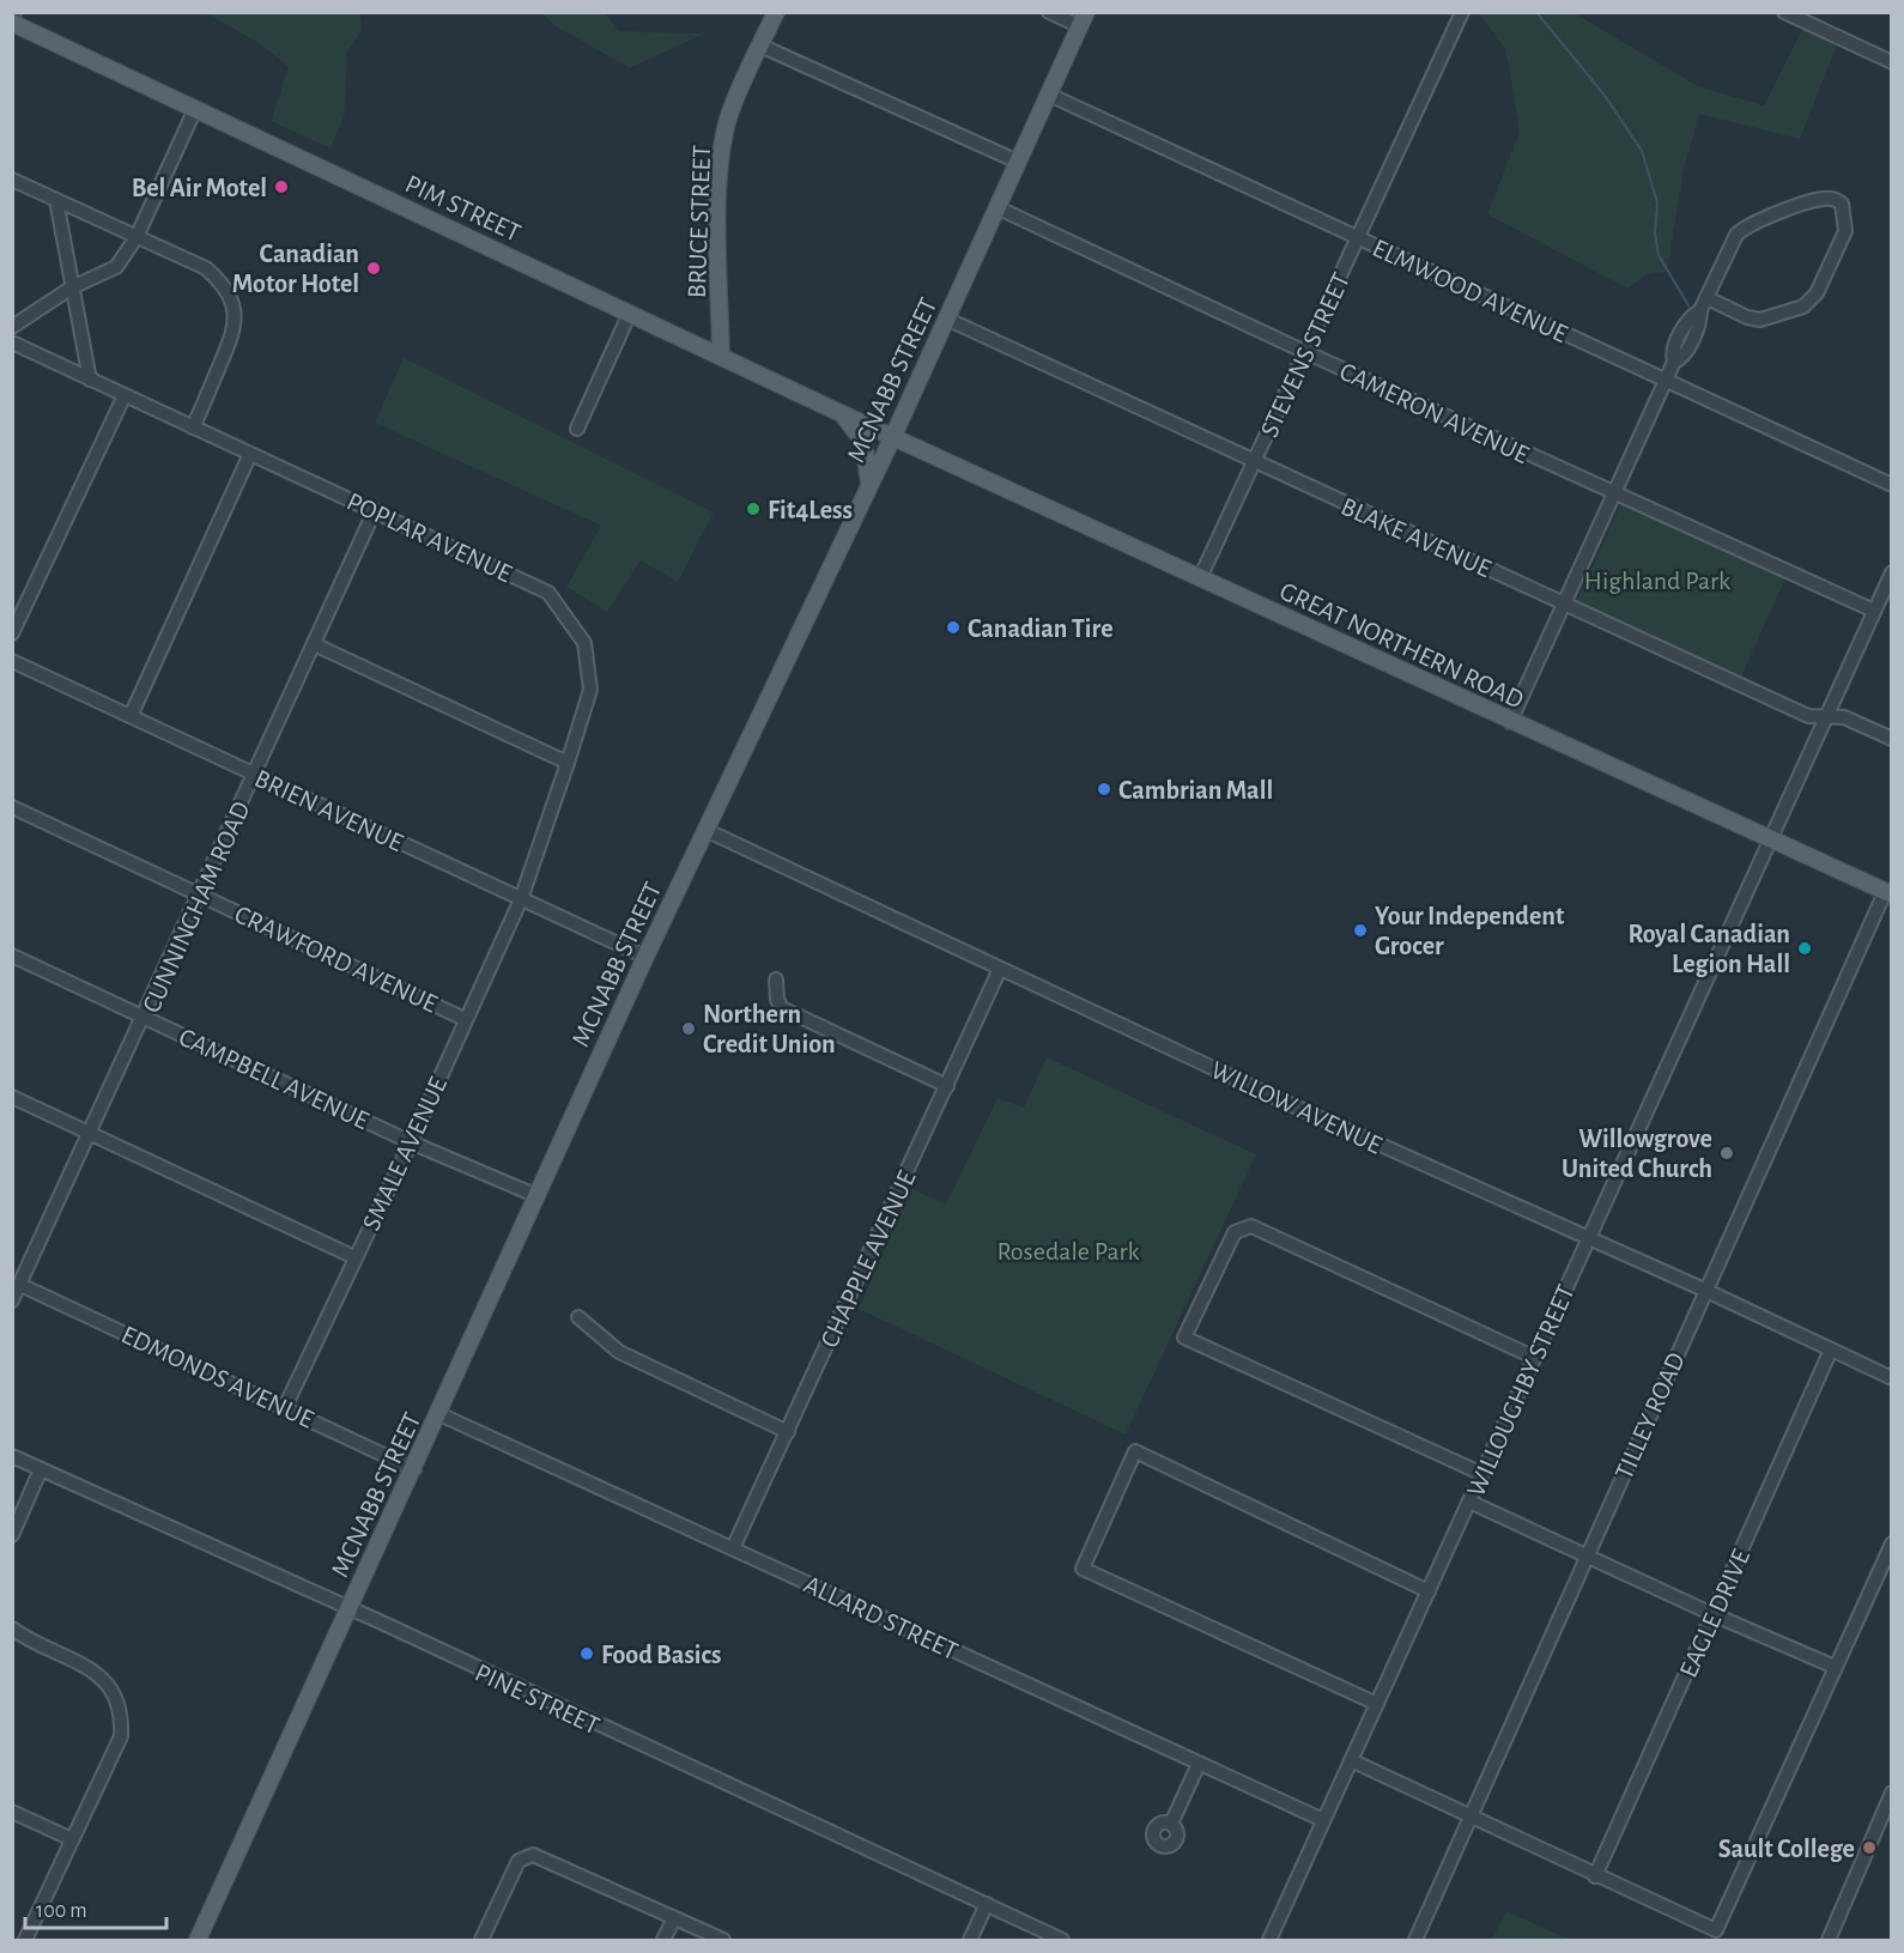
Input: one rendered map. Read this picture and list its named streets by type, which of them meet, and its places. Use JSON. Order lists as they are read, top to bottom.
{
  "streets": {
    "main road": [
      "PIM STREET",
      "BRUCE STREET",
      "MCNABB STREET",
      "GREAT NORTHERN ROAD"
    ],
    "street": [
      "ELMWOOD AVENUE",
      "STEVENS STREET",
      "CAMERON AVENUE",
      "POPLAR AVENUE",
      "BLAKE AVENUE",
      "BRIEN AVENUE",
      "CUNNINGHAM ROAD",
      "CRAWFORD AVENUE",
      "CAMPBELL AVENUE",
      "WILLOW AVENUE",
      "SMALE AVENUE",
      "CHAPPLE AVENUE",
      "EDMONDS AVENUE",
      "WILLOUGHBY STREET",
      "TILLEY ROAD",
      "EAGLE DRIVE",
      "ALLARD STREET",
      "PINE STREET"
    ]
  },
  "crossings": [
    ["PIM STREET", "BRUCE STREET"],
    ["PIM STREET", "MCNABB STREET"],
    ["PIM STREET", "GREAT NORTHERN ROAD"],
    ["ELMWOOD AVENUE", "STEVENS STREET"],
    ["ELMWOOD AVENUE", "MCNABB STREET"],
    ["STEVENS STREET", "CAMERON AVENUE"],
    ["STEVENS STREET", "BLAKE AVENUE"],
    ["STEVENS STREET", "GREAT NORTHERN ROAD"],
    ["MCNABB STREET", "CAMERON AVENUE"],
    ["MCNABB STREET", "BLAKE AVENUE"],
    ["MCNABB STREET", "GREAT NORTHERN ROAD"],
    ["MCNABB STREET", "BRIEN AVENUE"],
    ["MCNABB STREET", "CAMPBELL AVENUE"],
    ["MCNABB STREET", "WILLOW AVENUE"],
    ["MCNABB STREET", "EDMONDS AVENUE"],
    ["MCNABB STREET", "ALLARD STREET"],
    ["MCNABB STREET", "PINE STREET"],
    ["CAMERON AVENUE", "WILLOUGHBY STREET"],
    ["POPLAR AVENUE", "BRIEN AVENUE"],
    ["POPLAR AVENUE", "CUNNINGHAM ROAD"],
    ["POPLAR AVENUE", "SMALE AVENUE"],
    ["BLAKE AVENUE", "WILLOUGHBY STREET"],
    ["GREAT NORTHERN ROAD", "WILLOUGHBY STREET"],
    ["GREAT NORTHERN ROAD", "TILLEY ROAD"],
    ["BRIEN AVENUE", "CUNNINGHAM ROAD"],
    ["BRIEN AVENUE", "SMALE AVENUE"],
    ["CUNNINGHAM ROAD", "CRAWFORD AVENUE"],
    ["CUNNINGHAM ROAD", "CAMPBELL AVENUE"],
    ["CUNNINGHAM ROAD", "EDMONDS AVENUE"],
    ["CRAWFORD AVENUE", "SMALE AVENUE"],
    ["CAMPBELL AVENUE", "SMALE AVENUE"],
    ["WILLOW AVENUE", "CHAPPLE AVENUE"],
    ["WILLOW AVENUE", "WILLOUGHBY STREET"],
    ["WILLOW AVENUE", "TILLEY ROAD"],
    ["WILLOW AVENUE", "EAGLE DRIVE"],
    ["SMALE AVENUE", "EDMONDS AVENUE"],
    ["CHAPPLE AVENUE", "ALLARD STREET"],
    ["WILLOUGHBY STREET", "ALLARD STREET"]
  ],
  "parks": ["Highland Park", "Rosedale Park"],
  "places": [
    "Bel Air Motel",
    "Canadian Motor Hotel",
    "Fit4Less",
    "Canadian Tire",
    "Cambrian Mall",
    "Your Independent Grocer",
    "Royal Canadian Legion Hall",
    "Northern Credit Union",
    "Willowgrove United Church",
    "Food Basics",
    "Sault College"
  ],
  "scale_bar": "100 m"
}
